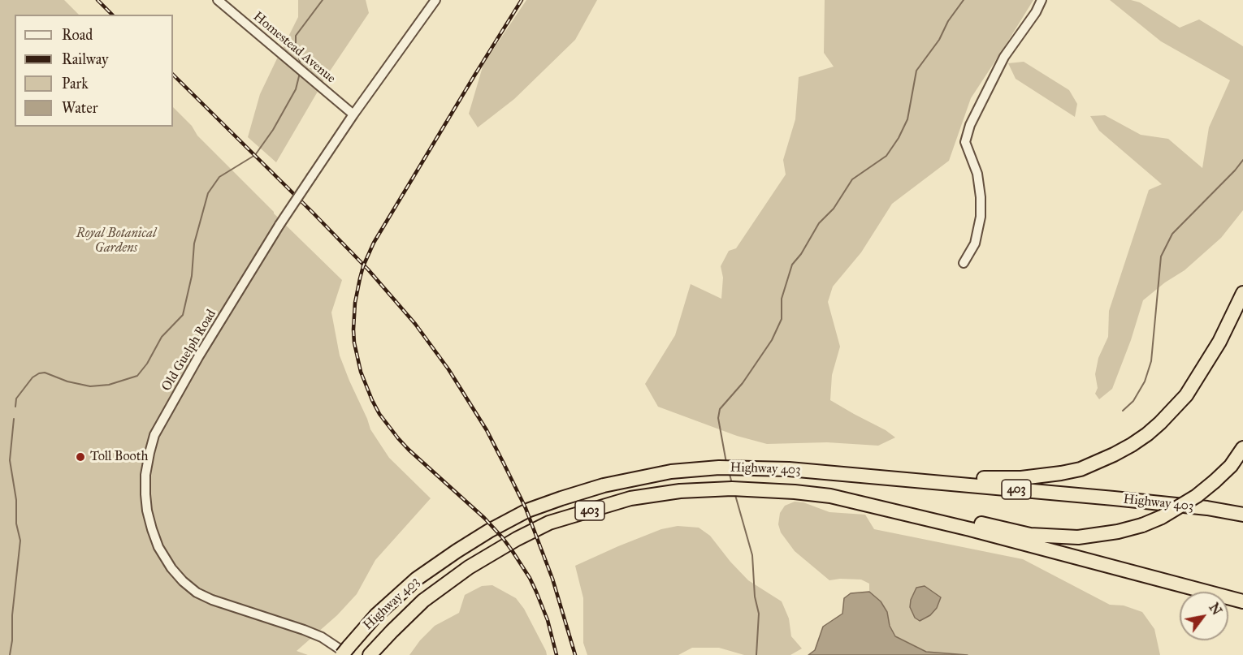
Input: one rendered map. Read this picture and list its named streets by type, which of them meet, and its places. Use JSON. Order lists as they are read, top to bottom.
{
  "streets": {
    "highway": ["Highway 403", "403"],
    "street": ["Homestead Avenue", "Old Guelph Road"]
  },
  "crossings": [
    ["Homestead Avenue", "Old Guelph Road"],
    ["Old Guelph Road", "Highway 403"]
  ],
  "parks": ["Royal Botanical Gardens"],
  "places": ["Toll Booth"],
  "legend": [
    "Road",
    "Railway",
    "Park",
    "Water"
  ],
  "north": "top right"
}
